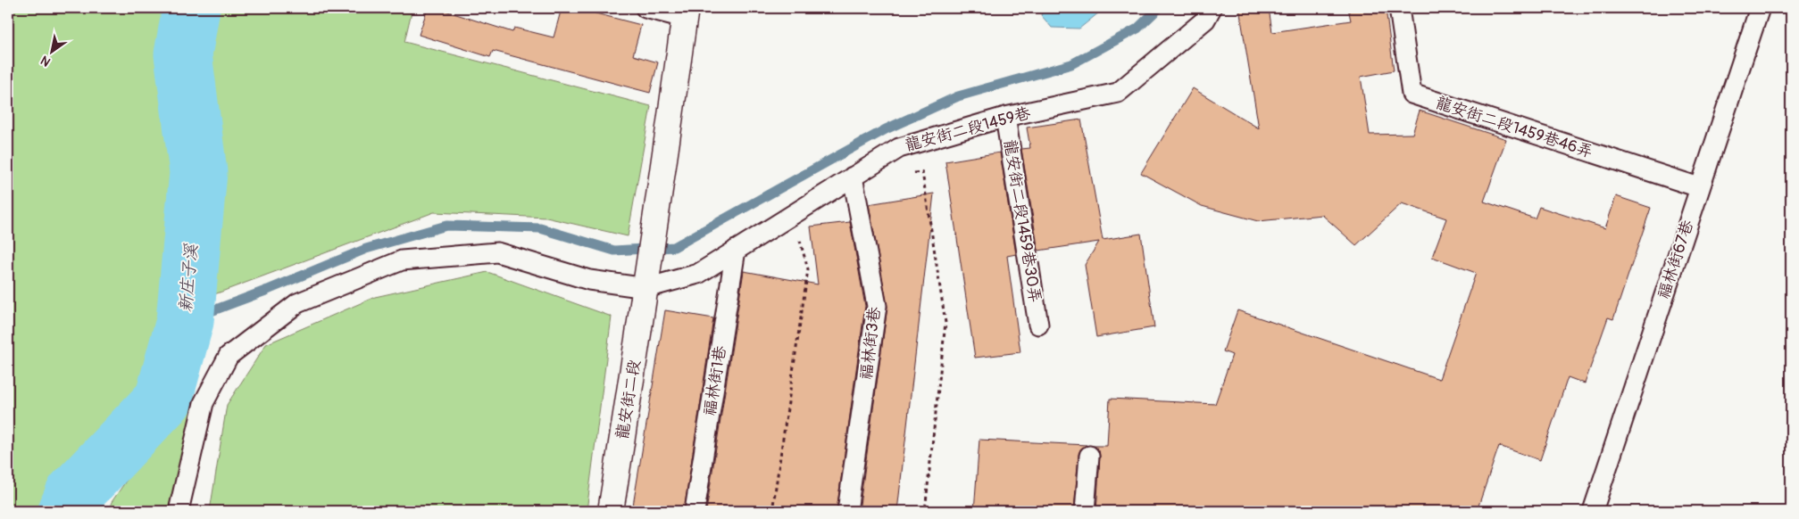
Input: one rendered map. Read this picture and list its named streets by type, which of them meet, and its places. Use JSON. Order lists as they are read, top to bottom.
{
  "streets": {
    "street": ["龍安街二段"],
    "lane": [
      "龍安街二段1459巷46弄",
      "龍安街二段1459巷",
      "龍安街二段1459巷30弄",
      "福林街67巷",
      "福林街3巷",
      "福林街1巷"
    ]
  },
  "crossings": [
    ["龍安街二段1459巷46弄", "福林街67巷"],
    ["龍安街二段1459巷", "龍安街二段1459巷30弄"],
    ["龍安街二段1459巷", "福林街3巷"],
    ["龍安街二段1459巷", "福林街1巷"],
    ["龍安街二段1459巷", "龍安街二段"]
  ],
  "water": ["新庄子溪"],
  "north": "bottom left"
}
